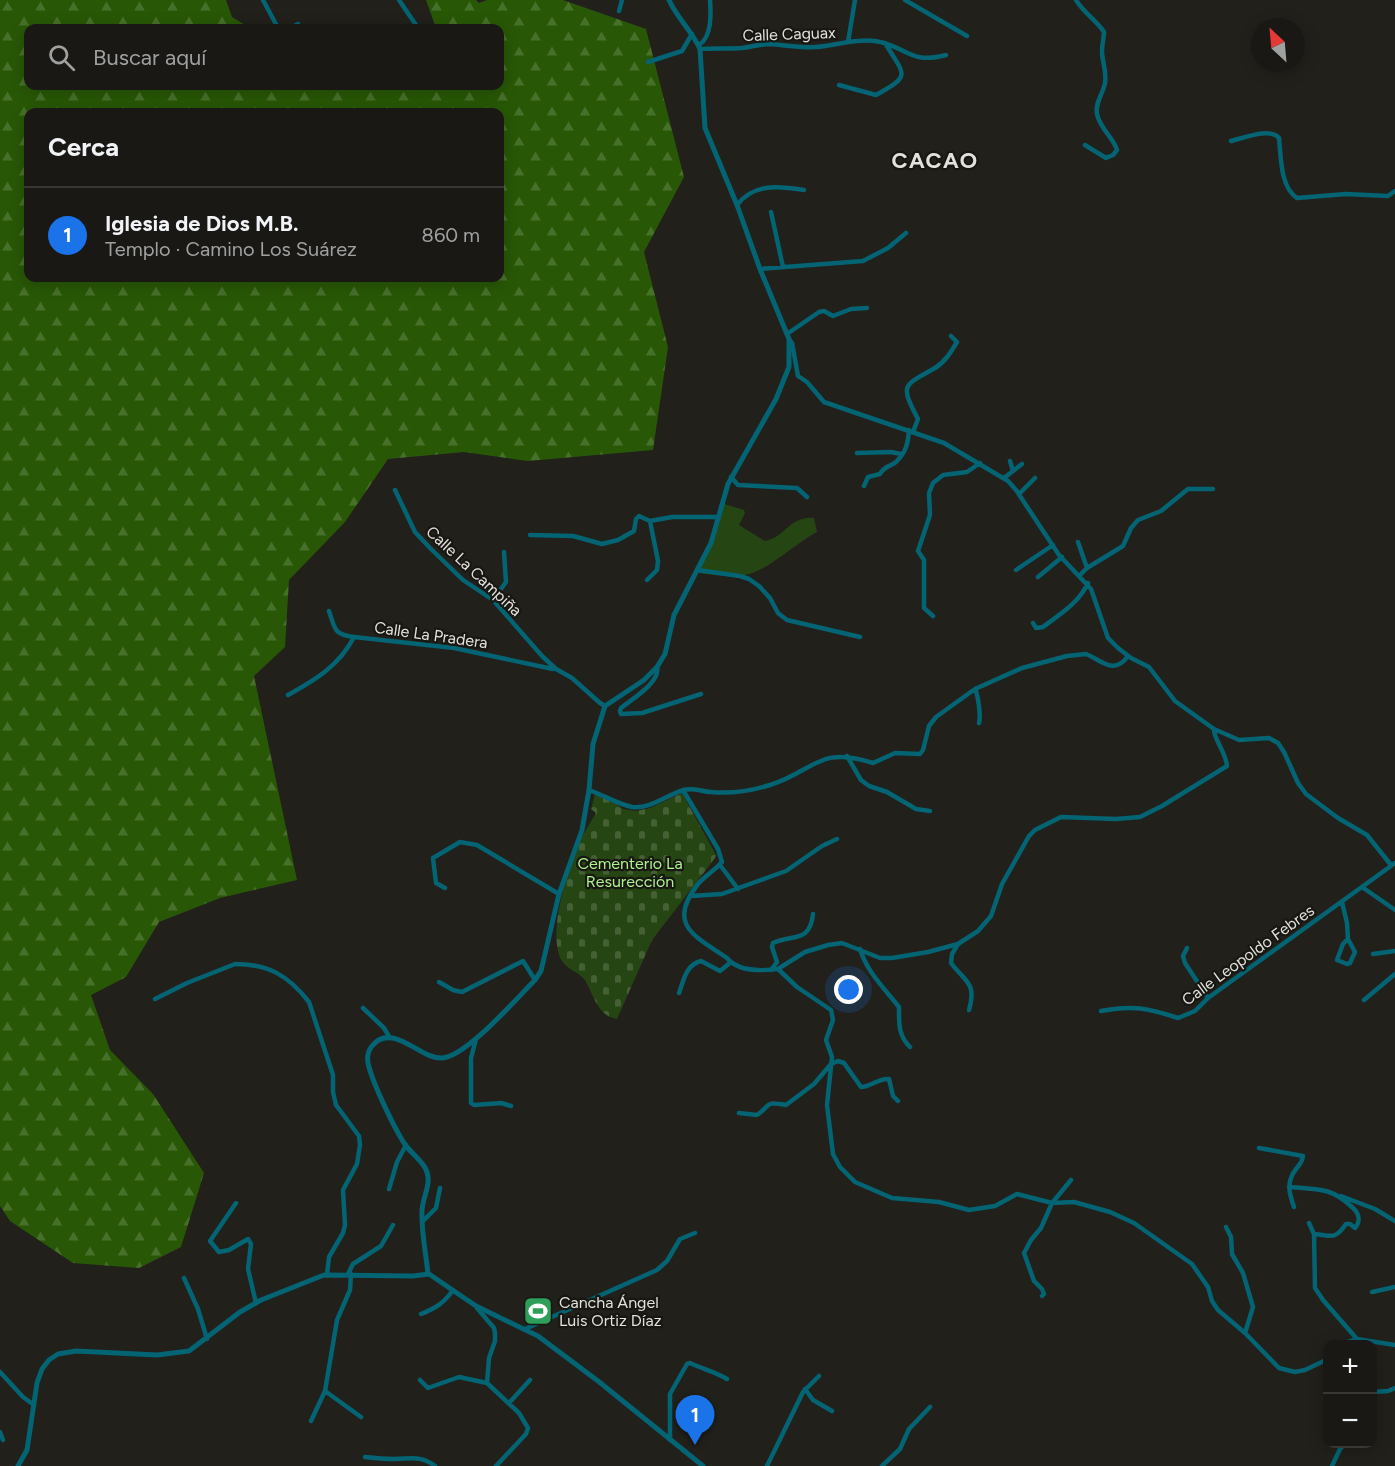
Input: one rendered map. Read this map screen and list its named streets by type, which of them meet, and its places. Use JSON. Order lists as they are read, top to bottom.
{
  "streets": {
    "street": [
      "Calle Caguax",
      "Calle La Campiña",
      "Calle La Pradera",
      "Calle Leopoldo Febres"
    ]
  },
  "crossings": [
    ["Calle La Campiña", "Calle La Pradera"]
  ],
  "districts": ["CACAO"],
  "parks": ["Cementerio La Resurección"],
  "places": {
    "sports": ["Cancha Ángel Luis Ortiz Díaz"]
  },
  "north": "top left",
  "page": {
    "search": "Buscar aquí",
    "heading": "Cerca",
    "list": [
      {
        "mark": "1",
        "name": "Iglesia de Dios M.B.",
        "note": "Templo · Camino Los Suárez",
        "value": "860 m"
      }
    ],
    "map_buttons": ["+", "−"],
    "pins": "1"
  }
}
